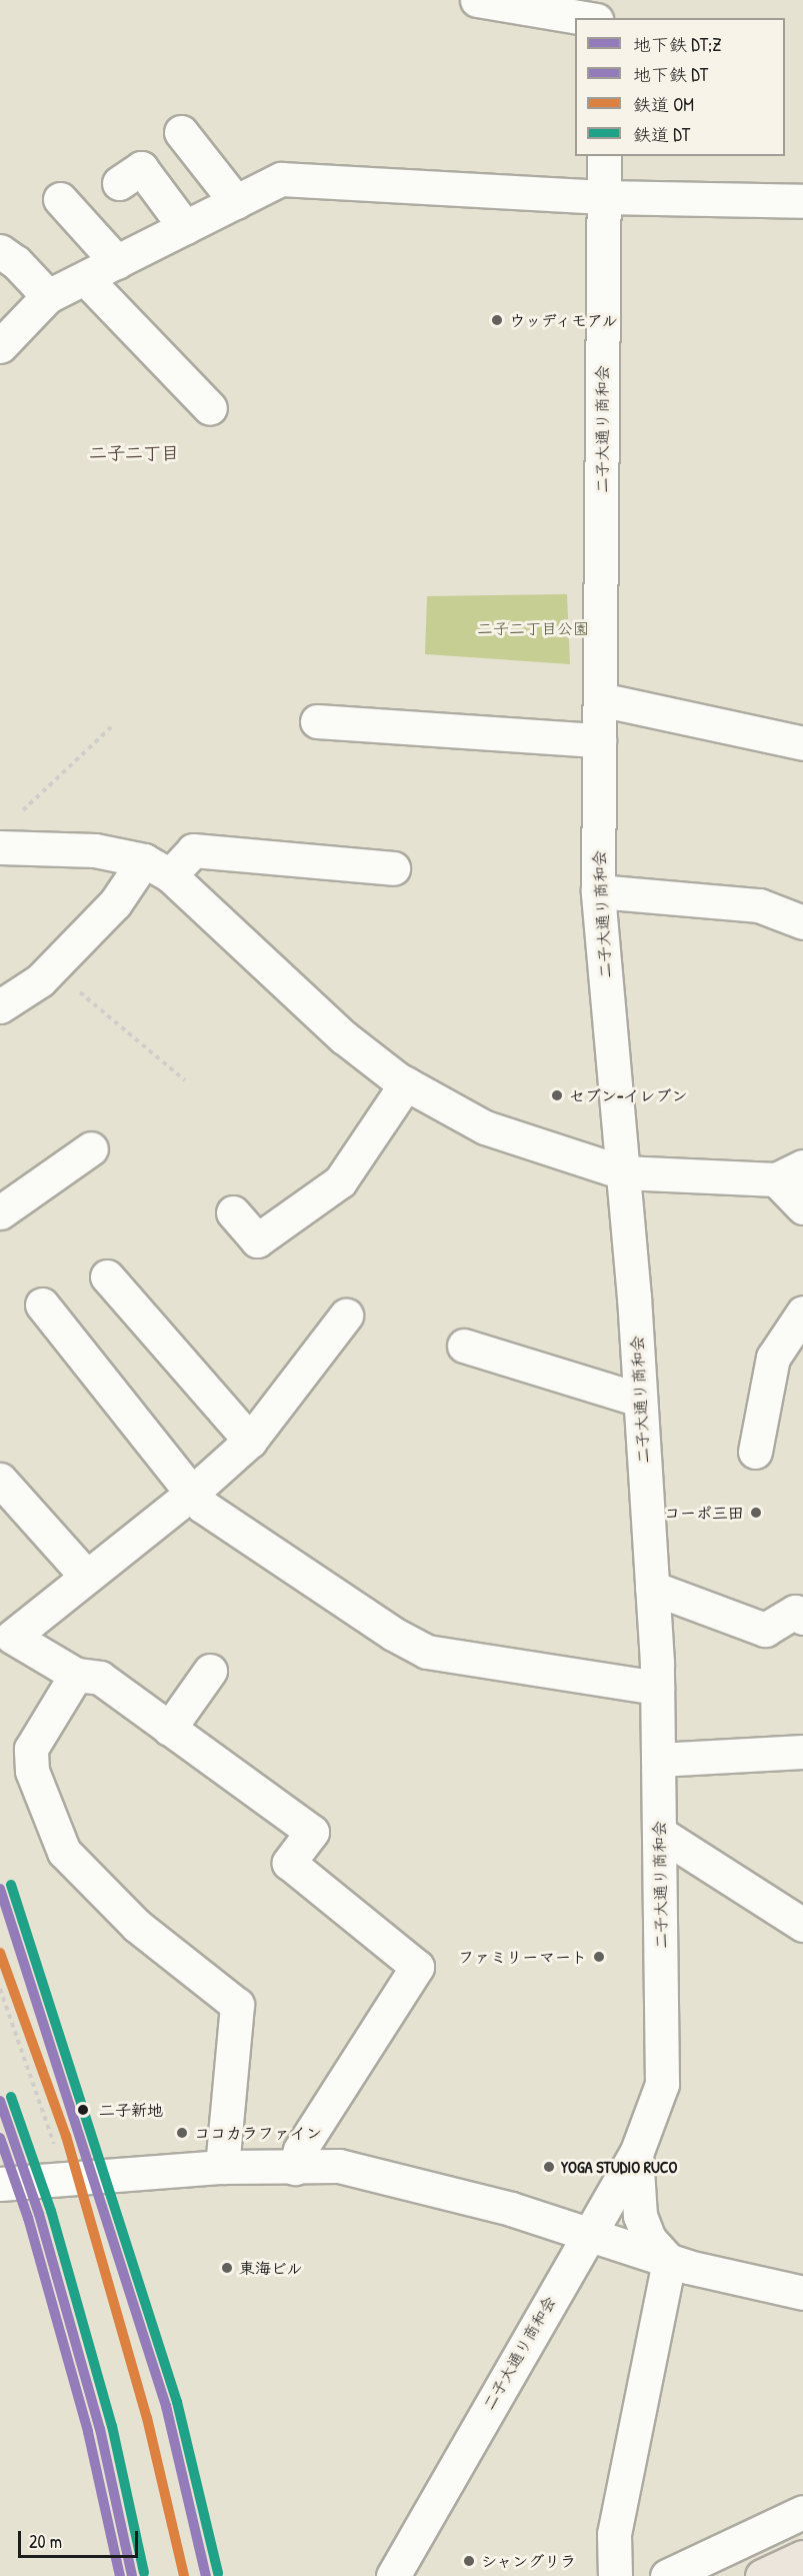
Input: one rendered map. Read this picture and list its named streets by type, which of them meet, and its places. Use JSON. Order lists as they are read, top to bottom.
{
  "streets": {
    "street": ["二子大通り商和会"]
  },
  "districts": ["二子二丁目"],
  "parks": ["二子二丁目公園"],
  "places": [
    "ウッディモアル",
    "セブン-イレブン",
    "コーポ三田",
    "ファミリーマート",
    "二子新地",
    "ココカラファイン",
    "YOGA STUDIO RUCO",
    "東海ビル",
    "シャングリラ"
  ],
  "lines": [
    "rail line DT",
    "metro line DT;Z",
    "rail line OM",
    "metro line DT"
  ],
  "legend": [
    "地下鉄 DT;Z",
    "地下鉄 DT",
    "鉄道 OM",
    "鉄道 DT"
  ],
  "scale_bar": "20 m"
}
